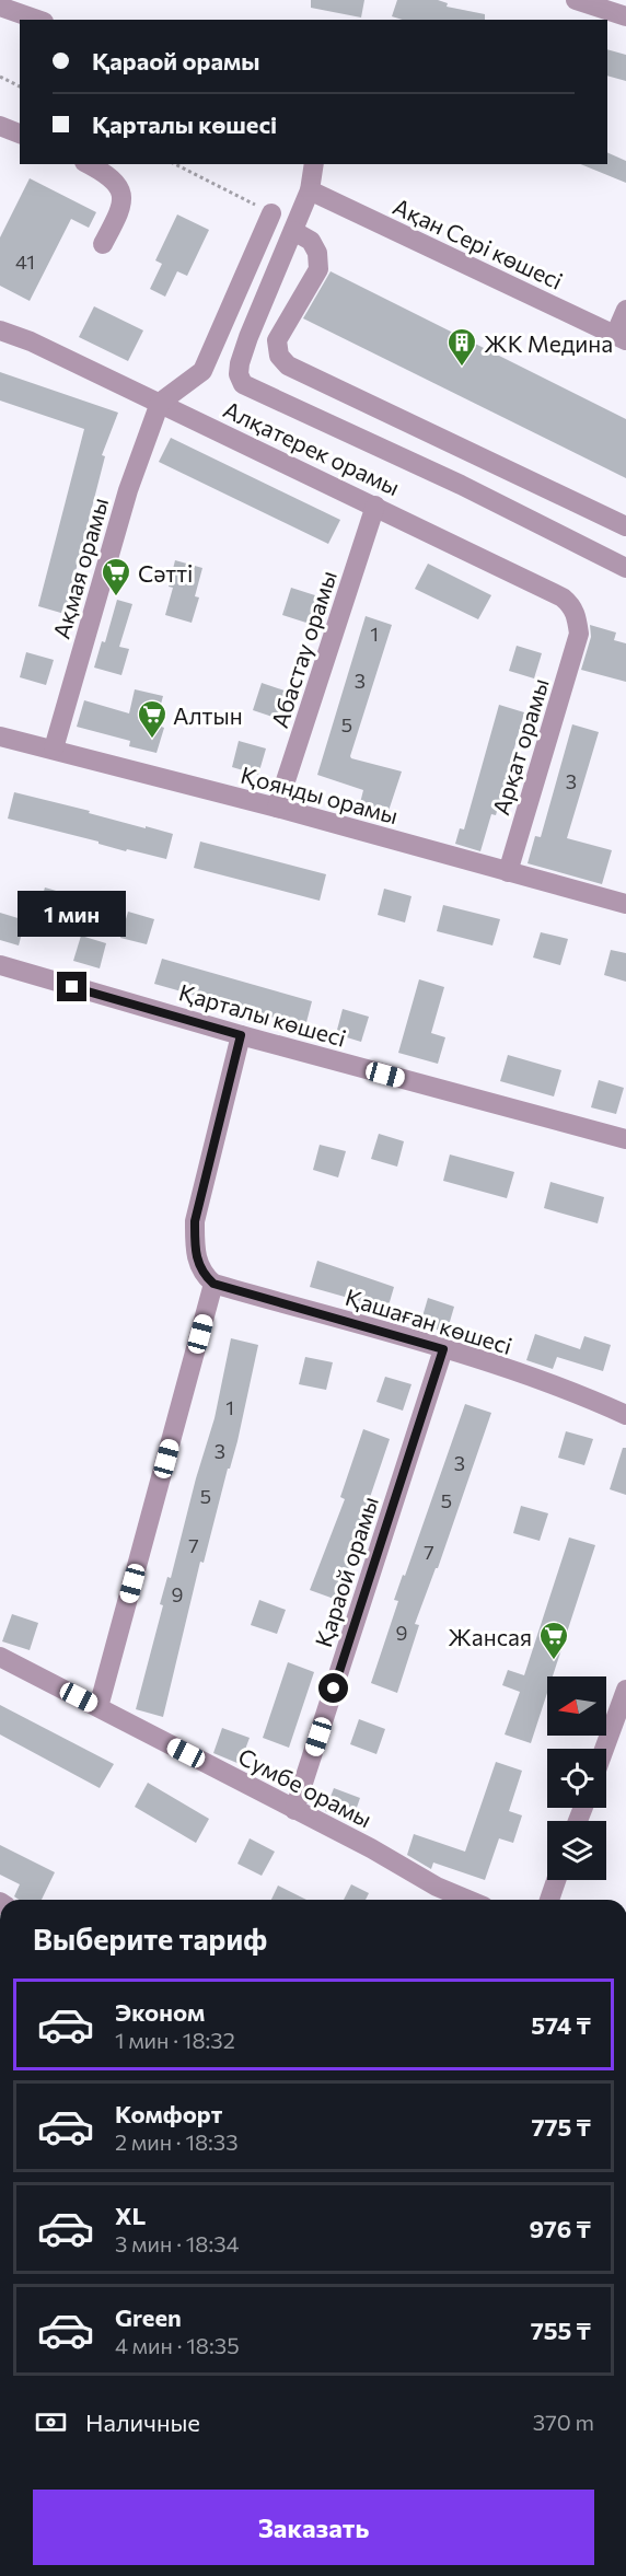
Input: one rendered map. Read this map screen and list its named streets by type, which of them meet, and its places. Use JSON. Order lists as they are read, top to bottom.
{
  "streets": {
    "street": [
      "Ақан Сері көшесі",
      "Алқатерек орамы",
      "Ақмая орамы",
      "Абастау орамы",
      "Арқат орамы",
      "Қоянды орамы",
      "Қарталы көшесі",
      "Қашаған көшесі",
      "Қараой орамы",
      "Сумбе орамы"
    ]
  },
  "crossings": [
    ["Алқатерек орамы", "Ақмая орамы"],
    ["Алқатерек орамы", "Абастау орамы"],
    ["Алқатерек орамы", "Арқат орамы"],
    ["Ақмая орамы", "Қоянды орамы"],
    ["Абастау орамы", "Қоянды орамы"],
    ["Арқат орамы", "Қоянды орамы"],
    ["Қашаған көшесі", "Қараой орамы"],
    ["Қараой орамы", "Сумбе орамы"]
  ],
  "places": {
    "building": ["ЖК Медина"],
    "supermarket": ["Сәттi", "Алтын", "Жансая"]
  },
  "house_numbers": [
    "41",
    "1",
    "3",
    "5",
    "3",
    "1",
    "3",
    "3",
    "5",
    "5",
    "7",
    "7",
    "9",
    "9"
  ],
  "north": "left",
  "page": {
    "banner": ["Қараой орамы", "Қарталы көшесі"],
    "bubble": "1 мин",
    "heading": "Выберите тариф",
    "list": [
      {
        "name": "Эконом",
        "note": "1 мин · 18:32",
        "value": "574 ₸"
      },
      {
        "name": "Комфорт",
        "note": "2 мин · 18:33",
        "value": "775 ₸"
      },
      {
        "name": "XL",
        "note": "3 мин · 18:34",
        "value": "976 ₸"
      },
      {
        "name": "Green",
        "note": "4 мин · 18:35",
        "value": "755 ₸"
      }
    ],
    "pay": ["Наличные", "370 m"],
    "buttons": "Заказать"
  }
}
